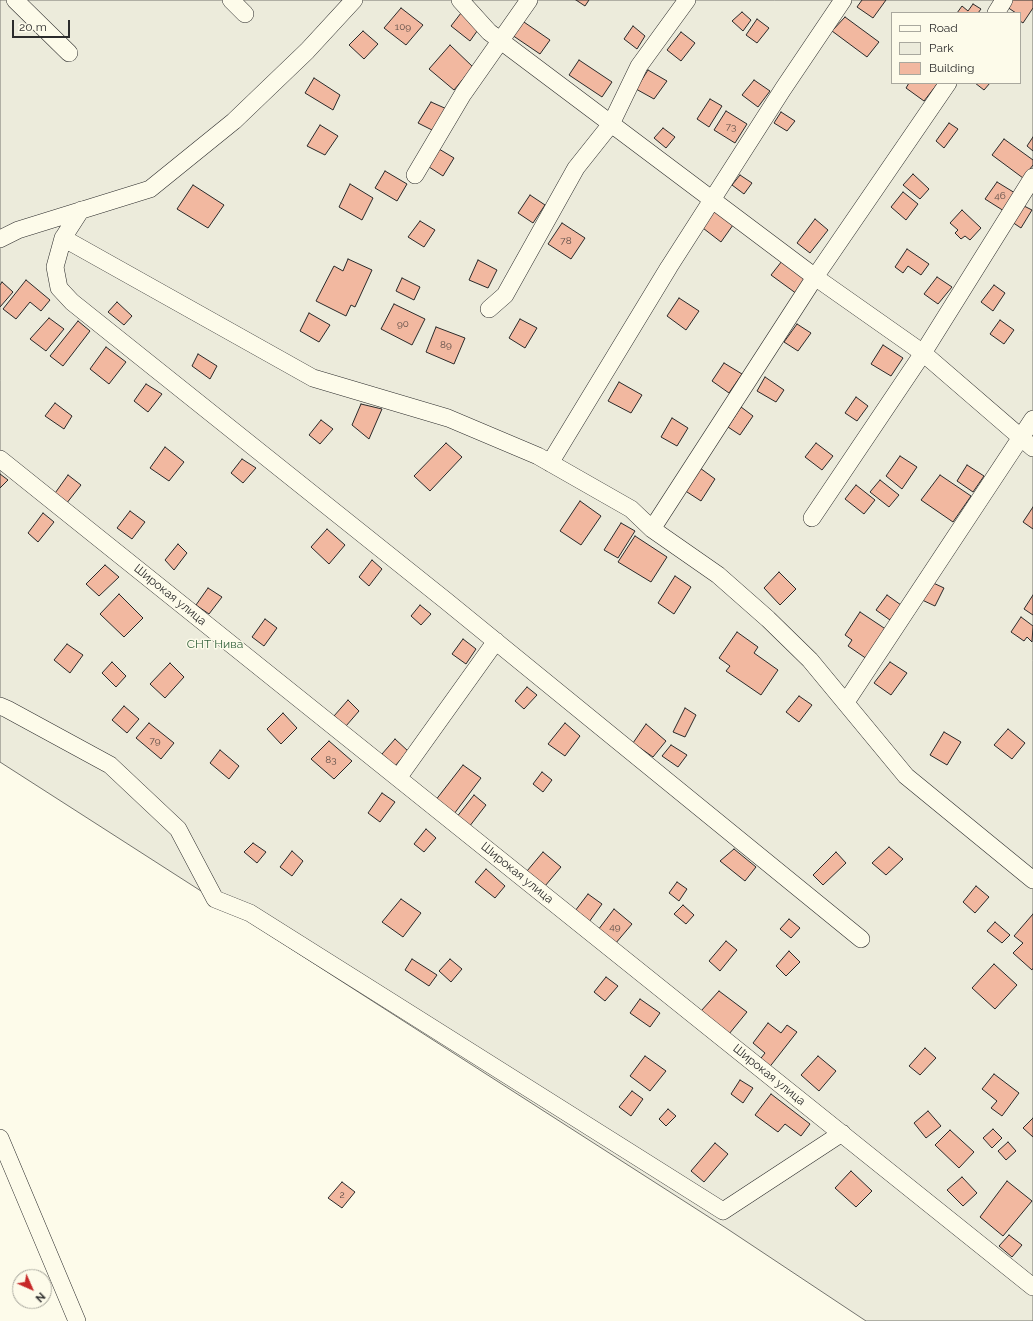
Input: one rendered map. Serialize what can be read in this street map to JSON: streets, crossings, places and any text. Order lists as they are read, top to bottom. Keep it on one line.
{"streets":{"street":["Широкая улица"]},"parks":["СНТ Нива"],"house_numbers":["109","73","46","78","90","89","79","83","49","2"],"legend":["Road","Park","Building"],"scale_bar":"20 m","north":"bottom right"}
